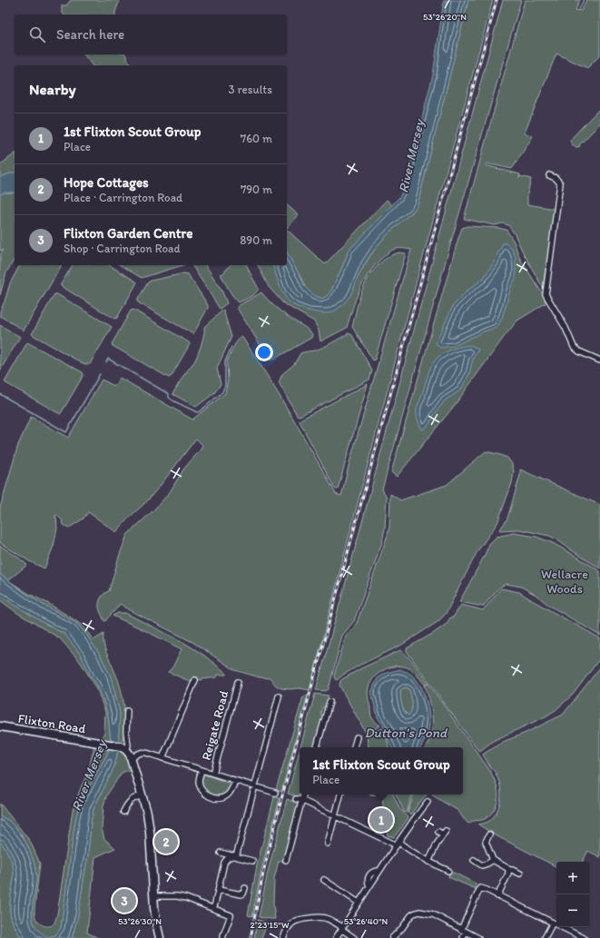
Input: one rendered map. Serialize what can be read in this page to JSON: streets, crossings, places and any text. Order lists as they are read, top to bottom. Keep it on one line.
{"streets":{"main road":["Flixton Road"],"street":["Reigate Road"]},"water":["River Mersey","Dutton's Pond"],"parks":["Wellacre Woods"],"page":{"search":"Search here","heading":["Nearby","3 results"],"list":[{"mark":"1","name":"1st Flixton Scout Group","note":"Place","value":"760 m"},{"mark":"2","name":"Hope Cottages","note":"Place · Carrington Road","value":"790 m"},{"mark":"3","name":"Flixton Garden Centre","note":"Shop · Carrington Road","value":"890 m"}],"popup":["1st Flixton Scout Group","Place"],"pins":["1","2","3"],"map_buttons":["+","−"]},"coordinates":["53°26'20\"N","53°26'30\"N","53°26'40\"N","2°23'15\"W"]}
